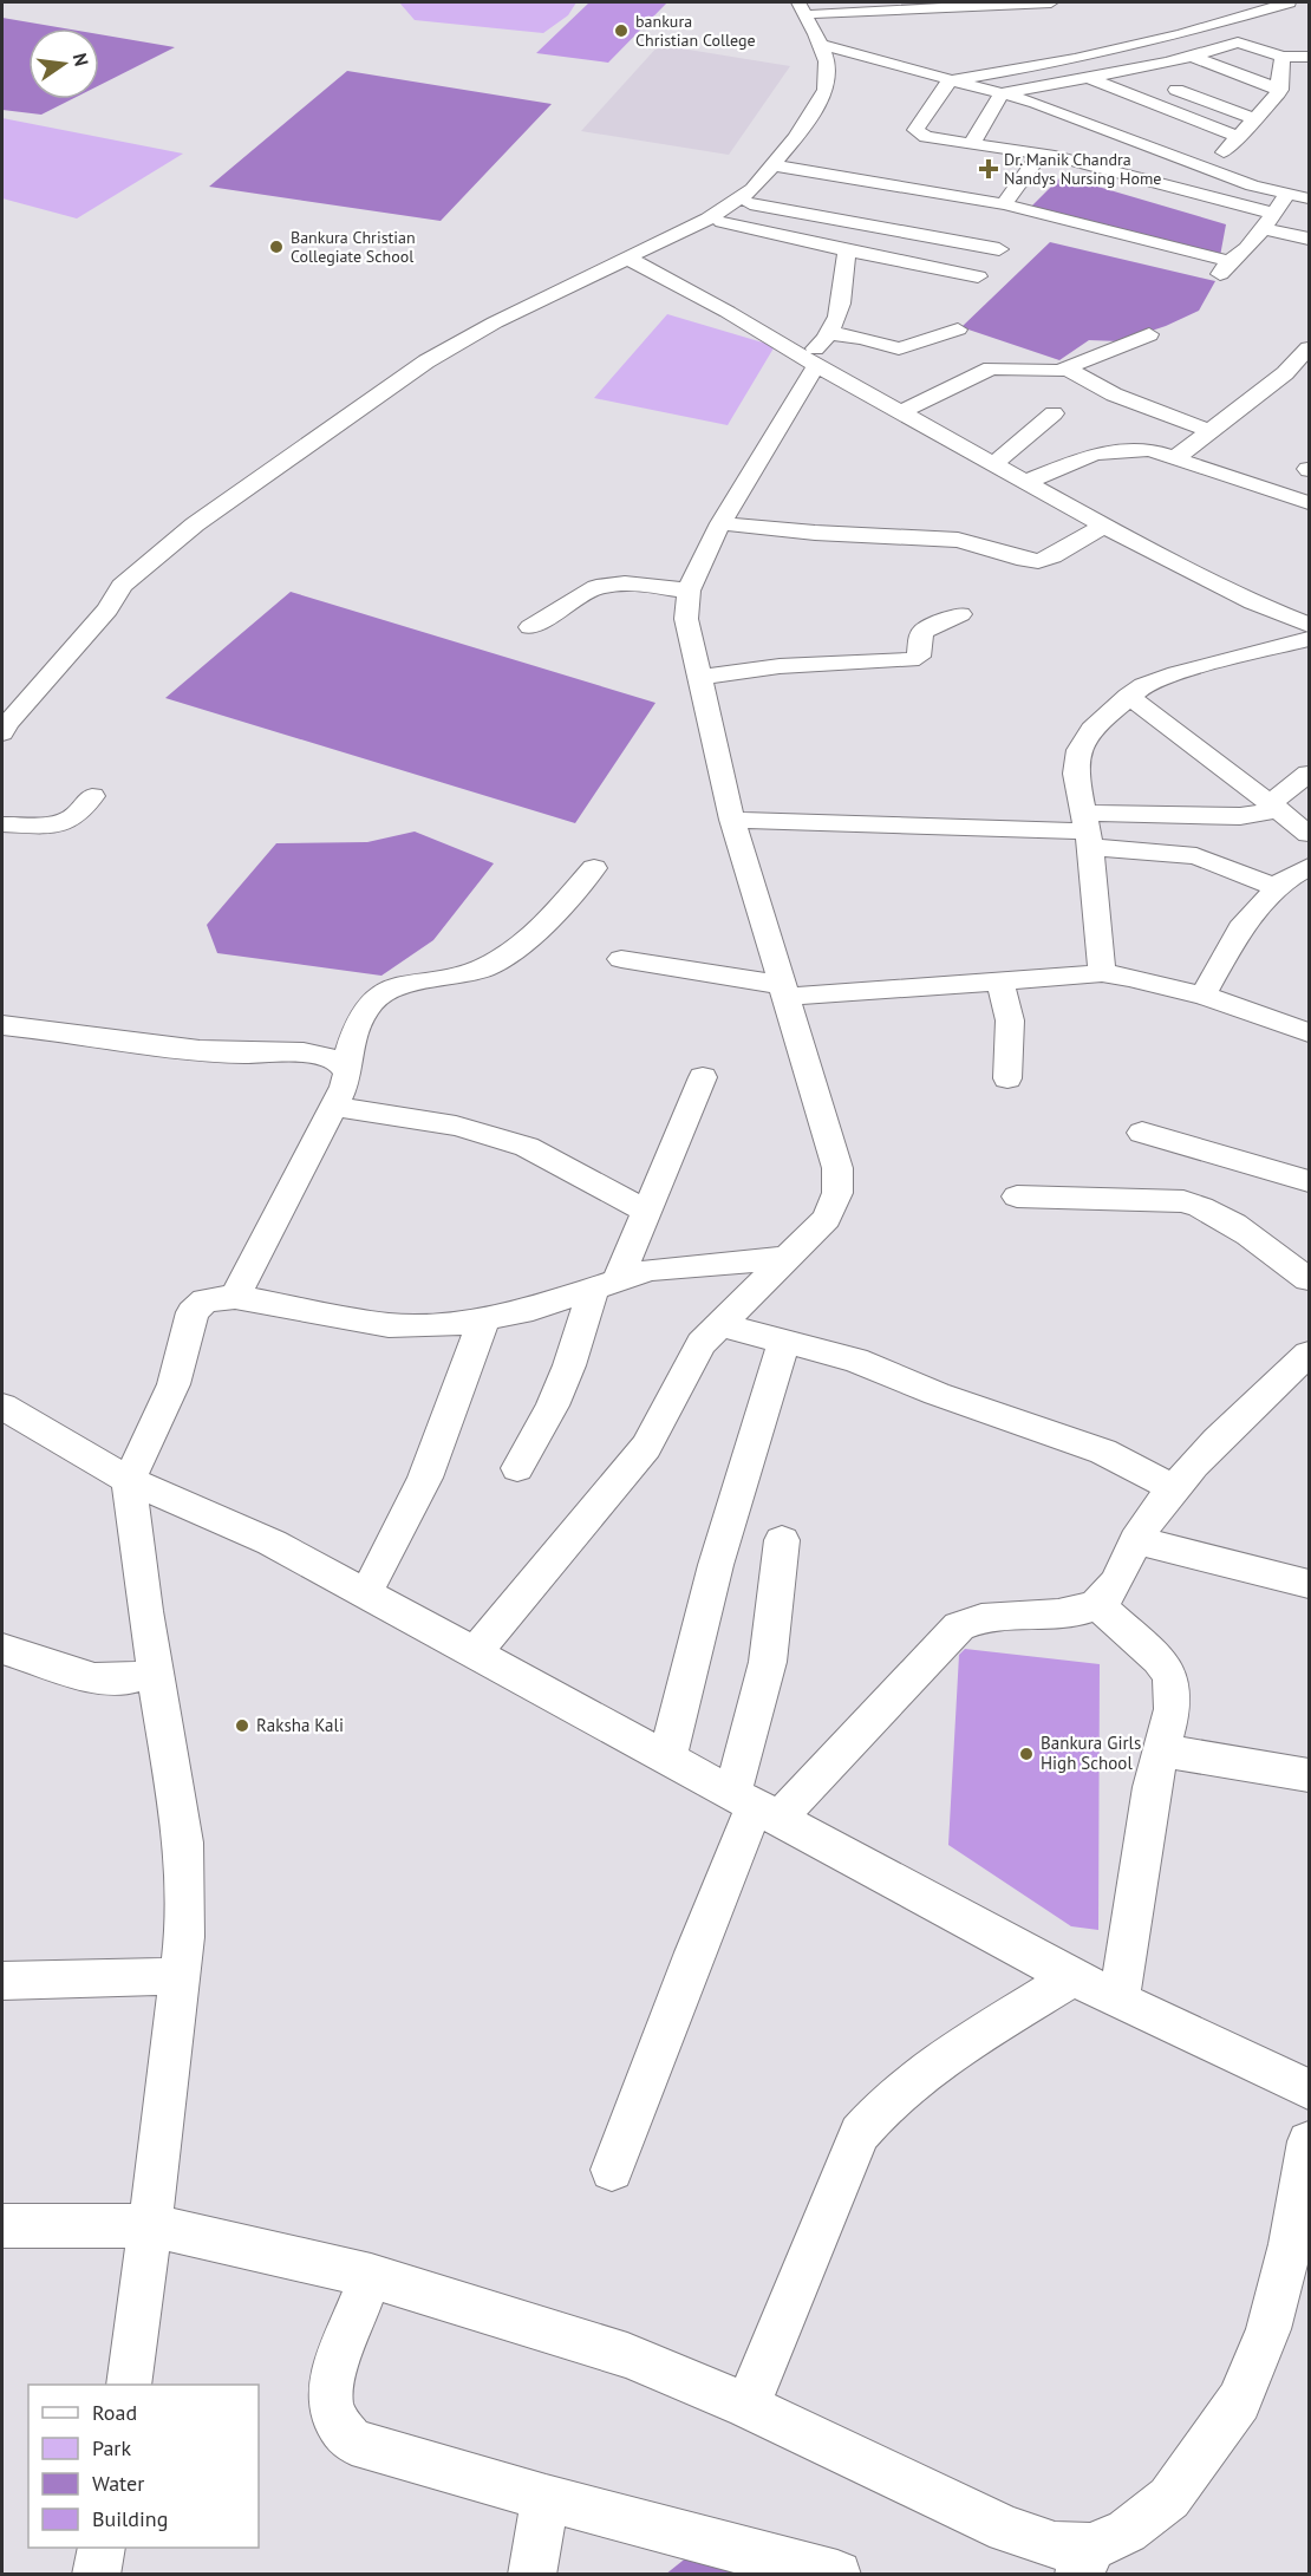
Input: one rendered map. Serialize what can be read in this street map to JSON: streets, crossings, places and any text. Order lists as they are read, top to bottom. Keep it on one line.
{"places":{"other":["bankura Christian College","Bankura Christian Collegiate School","Raksha Kali","Bankura Girls High School"],"health":["Dr. Manik Chandra Nandys Nursing Home"]},"legend":["Road","Park","Water","Building"],"north":"right"}
